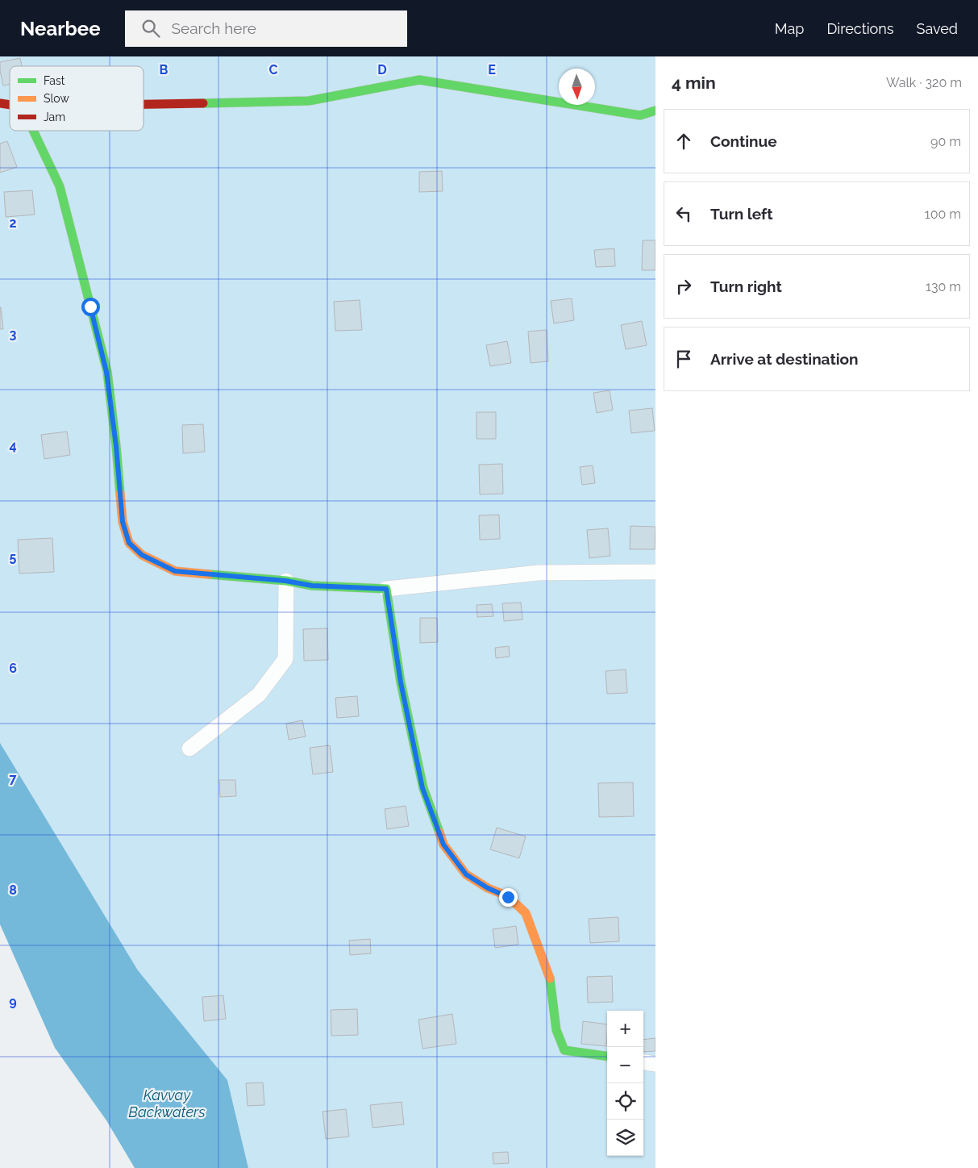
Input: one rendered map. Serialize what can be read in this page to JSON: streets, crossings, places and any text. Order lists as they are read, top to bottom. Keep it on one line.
{"water":["Kavvay Backwaters"],"legend":["Fast","Slow","Jam"],"north":"bottom","page":{"header":"Nearbee","search":"Search here","nav":["Map","Directions","Saved"],"heading":["4 min","Walk · 320 m"],"list":[["Continue","90 m"],["Turn left","100 m"],["Turn right","130 m"],"Arrive at destination"],"map_buttons":["+","−"]},"grid":{"columns":["B","C","D","E"],"rows":["2","3","4","5","6","7","8","9"]}}
